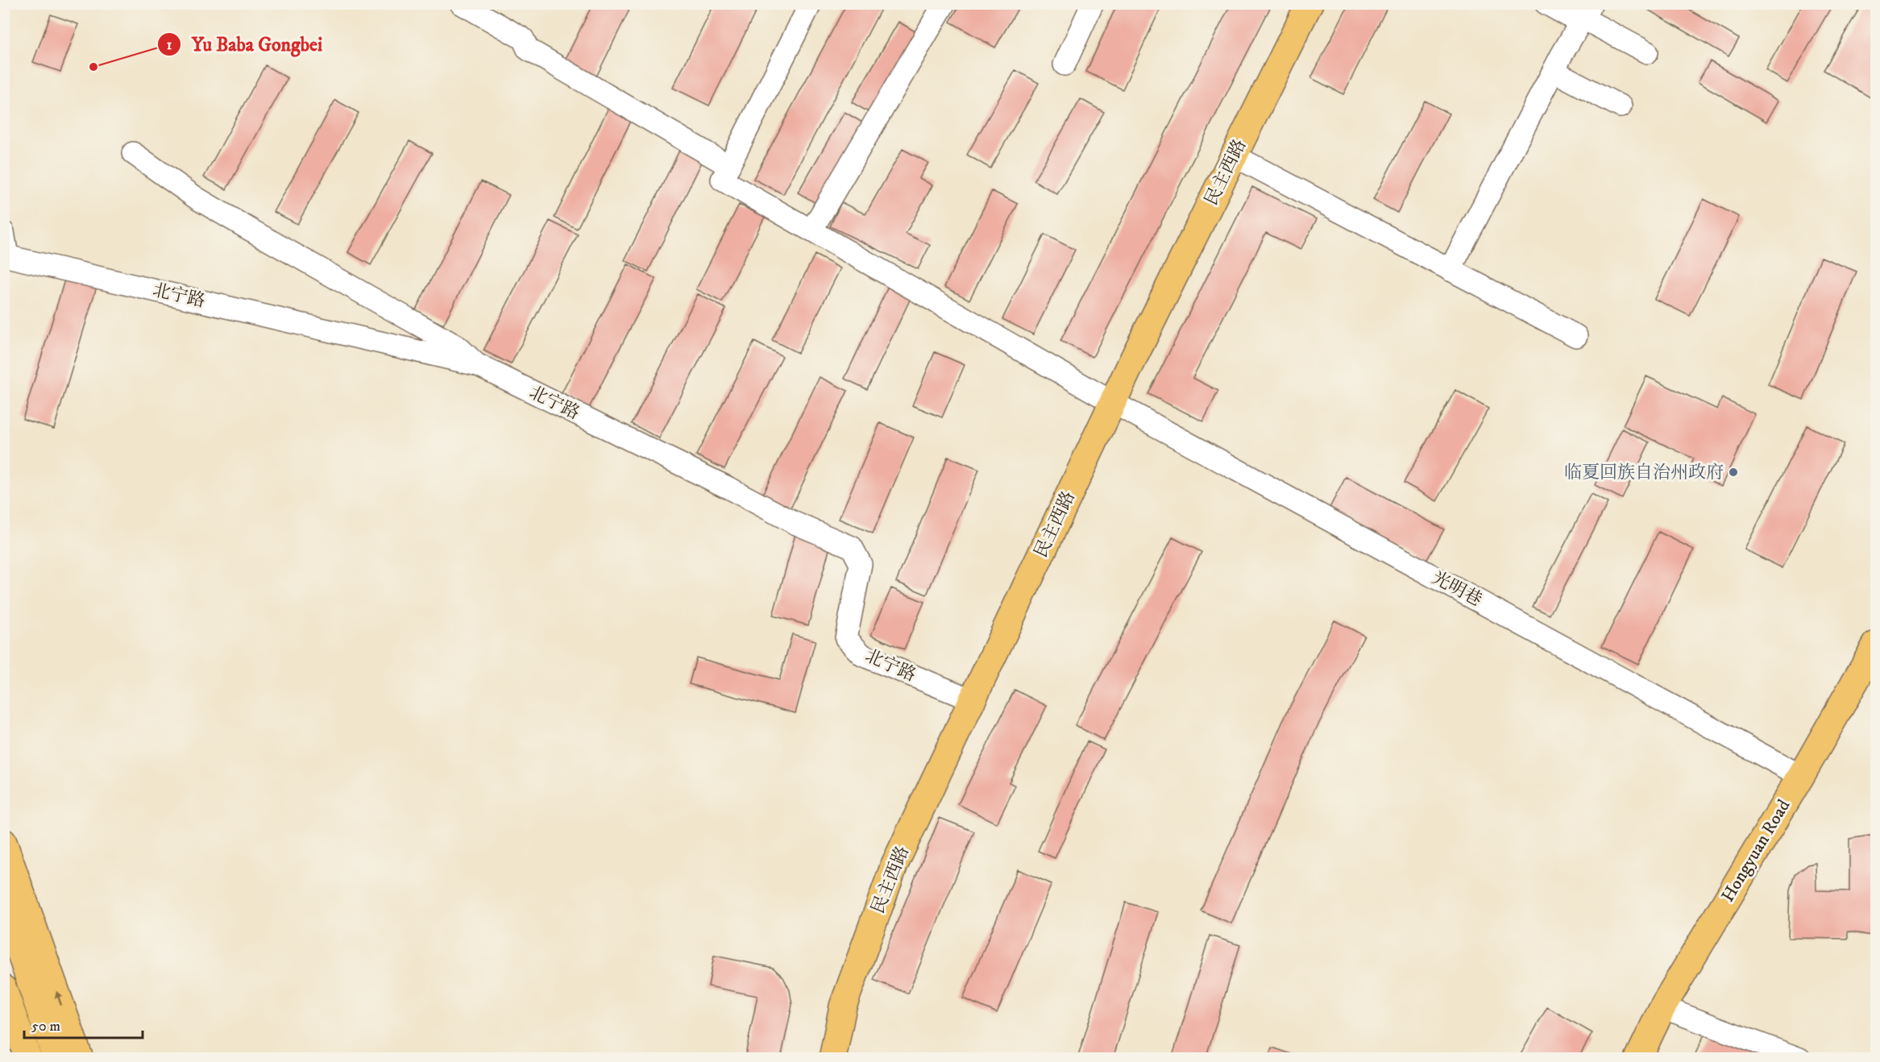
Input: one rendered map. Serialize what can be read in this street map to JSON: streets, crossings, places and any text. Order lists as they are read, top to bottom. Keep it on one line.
{"streets":{"main road":["民主西路","Hongyuan Road"],"street":["北宁路","光明巷"]},"crossings":[["民主西路","北宁路"],["民主西路","光明巷"],["光明巷","Hongyuan Road"]],"places":["Yu Baba Gongbei","临夏回族自治州政府"],"scale_bar":"50 m"}
